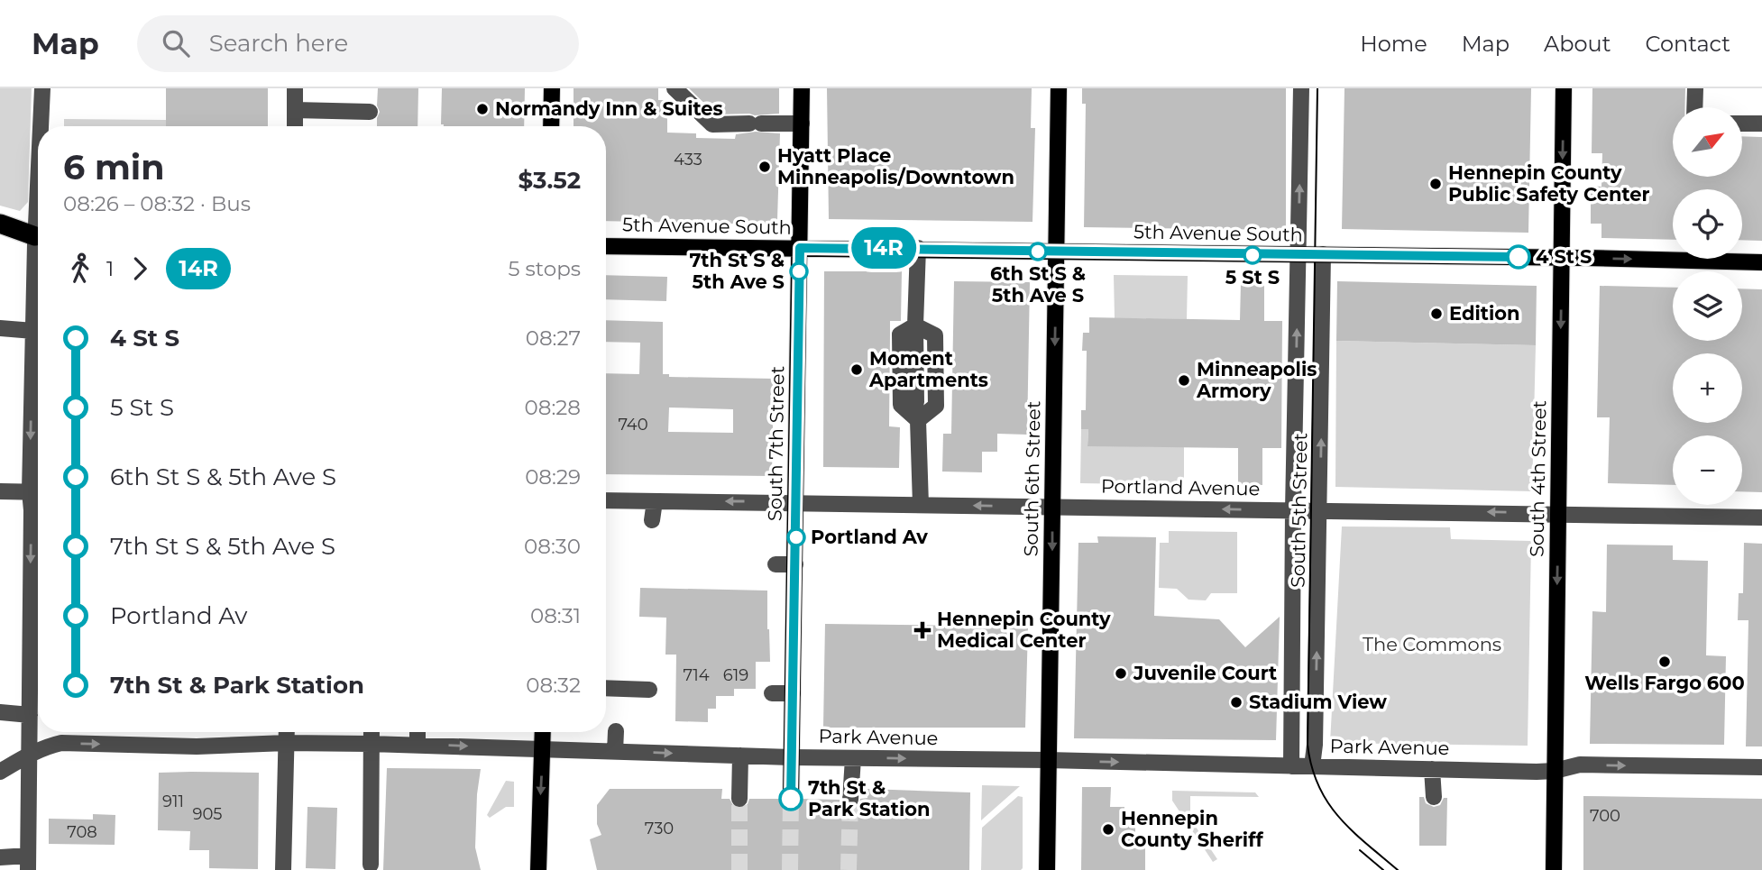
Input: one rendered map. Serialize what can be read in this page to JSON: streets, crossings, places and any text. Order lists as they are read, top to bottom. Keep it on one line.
{"streets":{"main road":["5th Avenue South","South 7th Street","South 6th Street","South 4th Street"],"street":["Portland Avenue","South 5th Street","Park Avenue"]},"crossings":[["5th Avenue South","South 7th Street"],["5th Avenue South","South 6th Street"],["5th Avenue South","South 4th Street"],["5th Avenue South","South 5th Street"],["South 7th Street","Portland Avenue"],["South 7th Street","Park Avenue"],["South 6th Street","Portland Avenue"],["South 6th Street","Park Avenue"],["South 4th Street","Portland Avenue"],["South 4th Street","Park Avenue"],["Portland Avenue","South 5th Street"],["South 5th Street","Park Avenue"]],"one_way":["South 6th Street","South 4th Street","Portland Avenue","South 5th Street","Park Avenue"],"parks":["The Commons"],"places":{"other":["Normandy Inn & Suites","Hyatt Place Minneapolis/Downtown","Hennepin County Public Safety Center","6th St S & 5th Ave S","5 St S","4 St S","7th St S & 5th Ave S","Edition","Moment Apartments","Minneapolis Armory","Portland Av","Wells Fargo 600","Juvenile Court","Stadium View","7th St & Park Station","Hennepin County Sheriff"],"health":["Hennepin County Medical Center"]},"lines":["bus line 14R"],"house_numbers":["433","740","714","619","911","905","700","730","708"],"north":"top right","page":{"header":"Map","search":"Search here","nav":["Home","Map","About","Contact"],"on_map":"14R","map_buttons":["+","−"],"heading":["6 min","08:26 – 08:32 · Bus","$3.52"],"legs":["1","14R","5 stops"],"list":[{"name":"4 St S","value":"08:27"},{"name":"5 St S","value":"08:28"},{"name":"6th St S & 5th Ave S","value":"08:29"},{"name":"7th St S & 5th Ave S","value":"08:30"},{"name":"Portland Av","value":"08:31"},{"name":"7th St & Park Station","value":"08:32"}]}}
